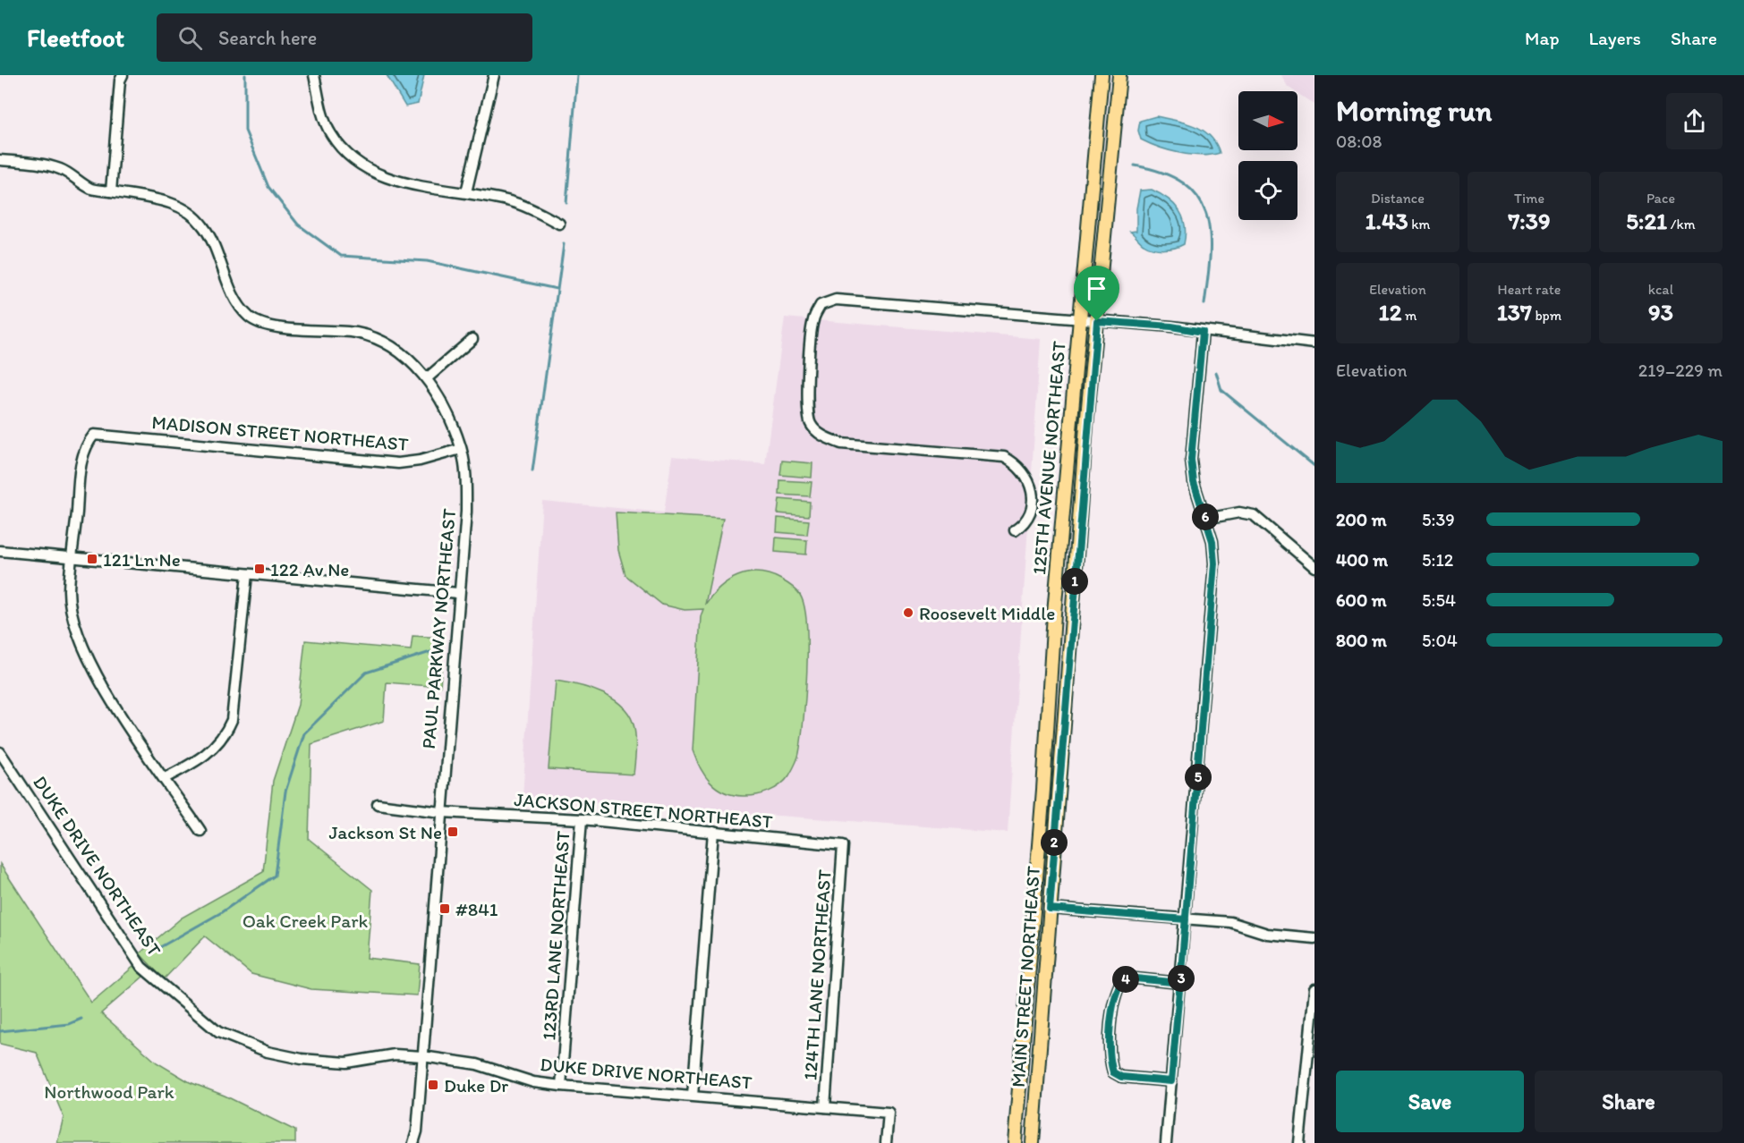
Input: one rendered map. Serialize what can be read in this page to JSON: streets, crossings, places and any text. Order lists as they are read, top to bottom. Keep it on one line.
{"streets":{"main road":["125TH AVENUE NORTHEAST","MAIN STREET NORTHEAST"],"street":["MADISON STREET NORTHEAST","PAUL PARKWAY NORTHEAST","JACKSON STREET NORTHEAST","DUKE DRIVE NORTHEAST","123RD LANE NORTHEAST","124TH LANE NORTHEAST"]},"crossings":[["MADISON STREET NORTHEAST","PAUL PARKWAY NORTHEAST"],["125TH AVENUE NORTHEAST","MAIN STREET NORTHEAST"],["PAUL PARKWAY NORTHEAST","JACKSON STREET NORTHEAST"],["PAUL PARKWAY NORTHEAST","DUKE DRIVE NORTHEAST"],["JACKSON STREET NORTHEAST","123RD LANE NORTHEAST"],["JACKSON STREET NORTHEAST","124TH LANE NORTHEAST"],["DUKE DRIVE NORTHEAST","123RD LANE NORTHEAST"],["DUKE DRIVE NORTHEAST","124TH LANE NORTHEAST"]],"parks":["Oak Creek Park","Northwood Park"],"places":{"transit":["121 Ln Ne","122 Av Ne","Jackson St Ne","#841","Duke Dr"],"other":["Roosevelt Middle"]},"north":"right","page":{"header":"Fleetfoot","search":"Search here","nav":["Map","Layers","Share"],"heading":["Morning run","08:08"],"stats":[["Distance","1.43 km"],["Time","7:39"],["Pace","5:21 /km"],["Elevation","12 m"],["Heart rate","137 bpm"],["kcal","93"]],"chart":["Elevation","219–229 m"],"list":[{"name":"200 m","note":"5:39"},{"name":"400 m","note":"5:12"},{"name":"600 m","note":"5:54"},{"name":"800 m","note":"5:04"}],"pins":["6","1","5","2","3","4"],"buttons":["Save","Share"]}}
